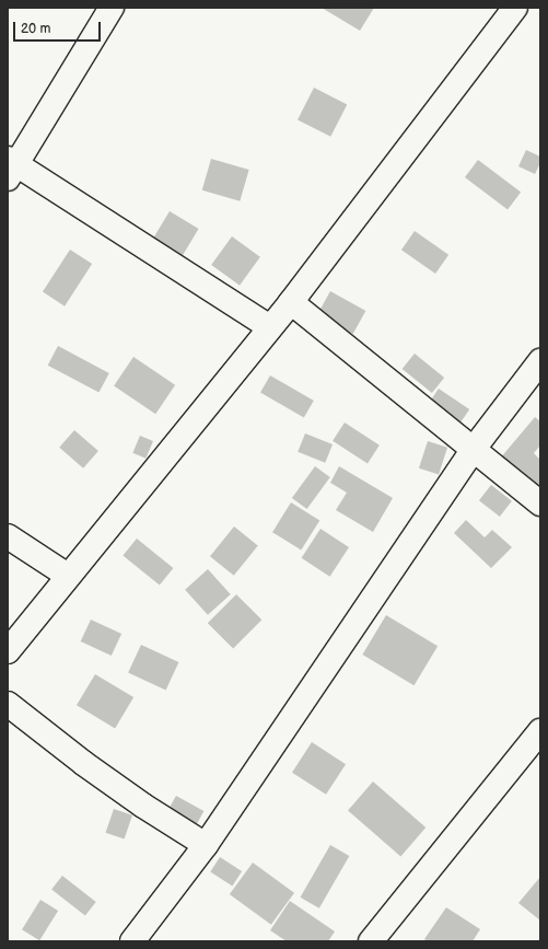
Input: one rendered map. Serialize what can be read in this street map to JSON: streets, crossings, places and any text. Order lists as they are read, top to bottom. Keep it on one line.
{"scale_bar":"20 m"}
